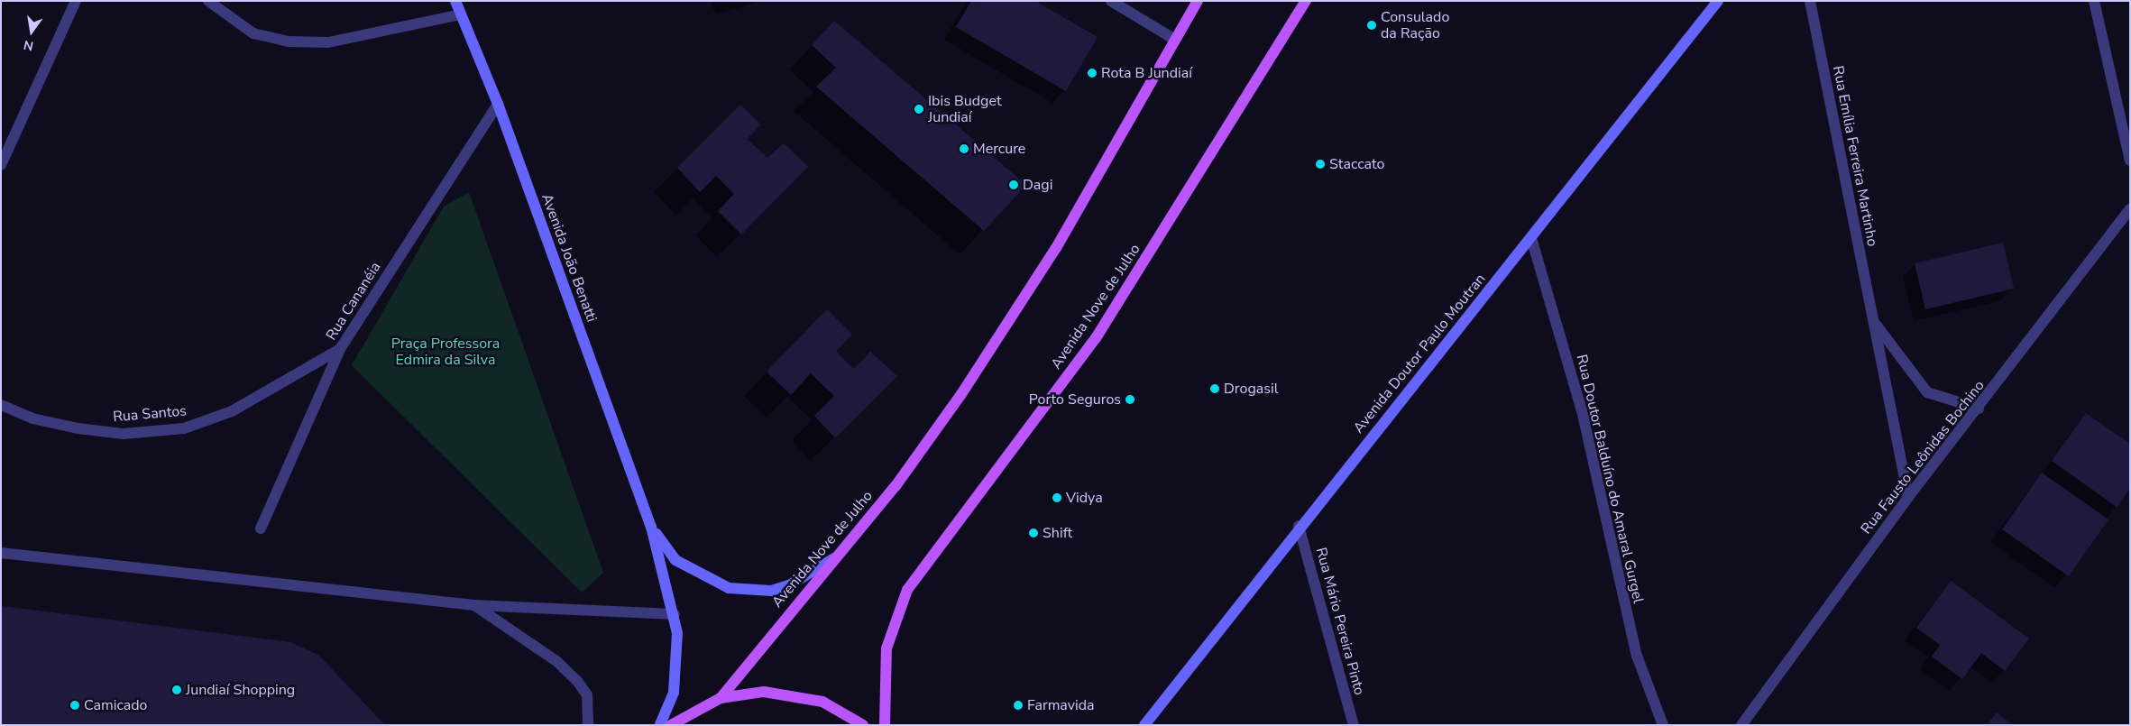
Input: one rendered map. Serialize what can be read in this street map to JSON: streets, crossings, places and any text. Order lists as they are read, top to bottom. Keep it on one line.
{"streets":{"main road":["Avenida Nove de Julho"],"street":["Rua Emília Ferreira Martinho","Avenida João Benatti","Rua Cananéia","Avenida Doutor Paulo Moutran","Rua Santos","Rua Fausto Leônidas Bochino","Rua Doutor Balduíno do Amaral Gurgel","Rua Mário Pereira Pinto"]},"crossings":[["Rua Emília Ferreira Martinho","Rua Fausto Leônidas Bochino"],["Avenida João Benatti","Rua Cananéia"],["Avenida João Benatti","Avenida Nove de Julho"],["Rua Cananéia","Rua Santos"],["Avenida Doutor Paulo Moutran","Rua Doutor Balduíno do Amaral Gurgel"],["Avenida Doutor Paulo Moutran","Rua Mário Pereira Pinto"]],"parks":["Praça Professora Edmira da Silva"],"places":["Consulado da Ração","Rota B Jundiaí","Ibis Budget Jundiaí","Mercure","Staccato","Dagi","Drogasil","Porto Seguros","Vidya","Shift","Jundiaí Shopping","Camicado","Farmavida"],"north":"bottom"}
